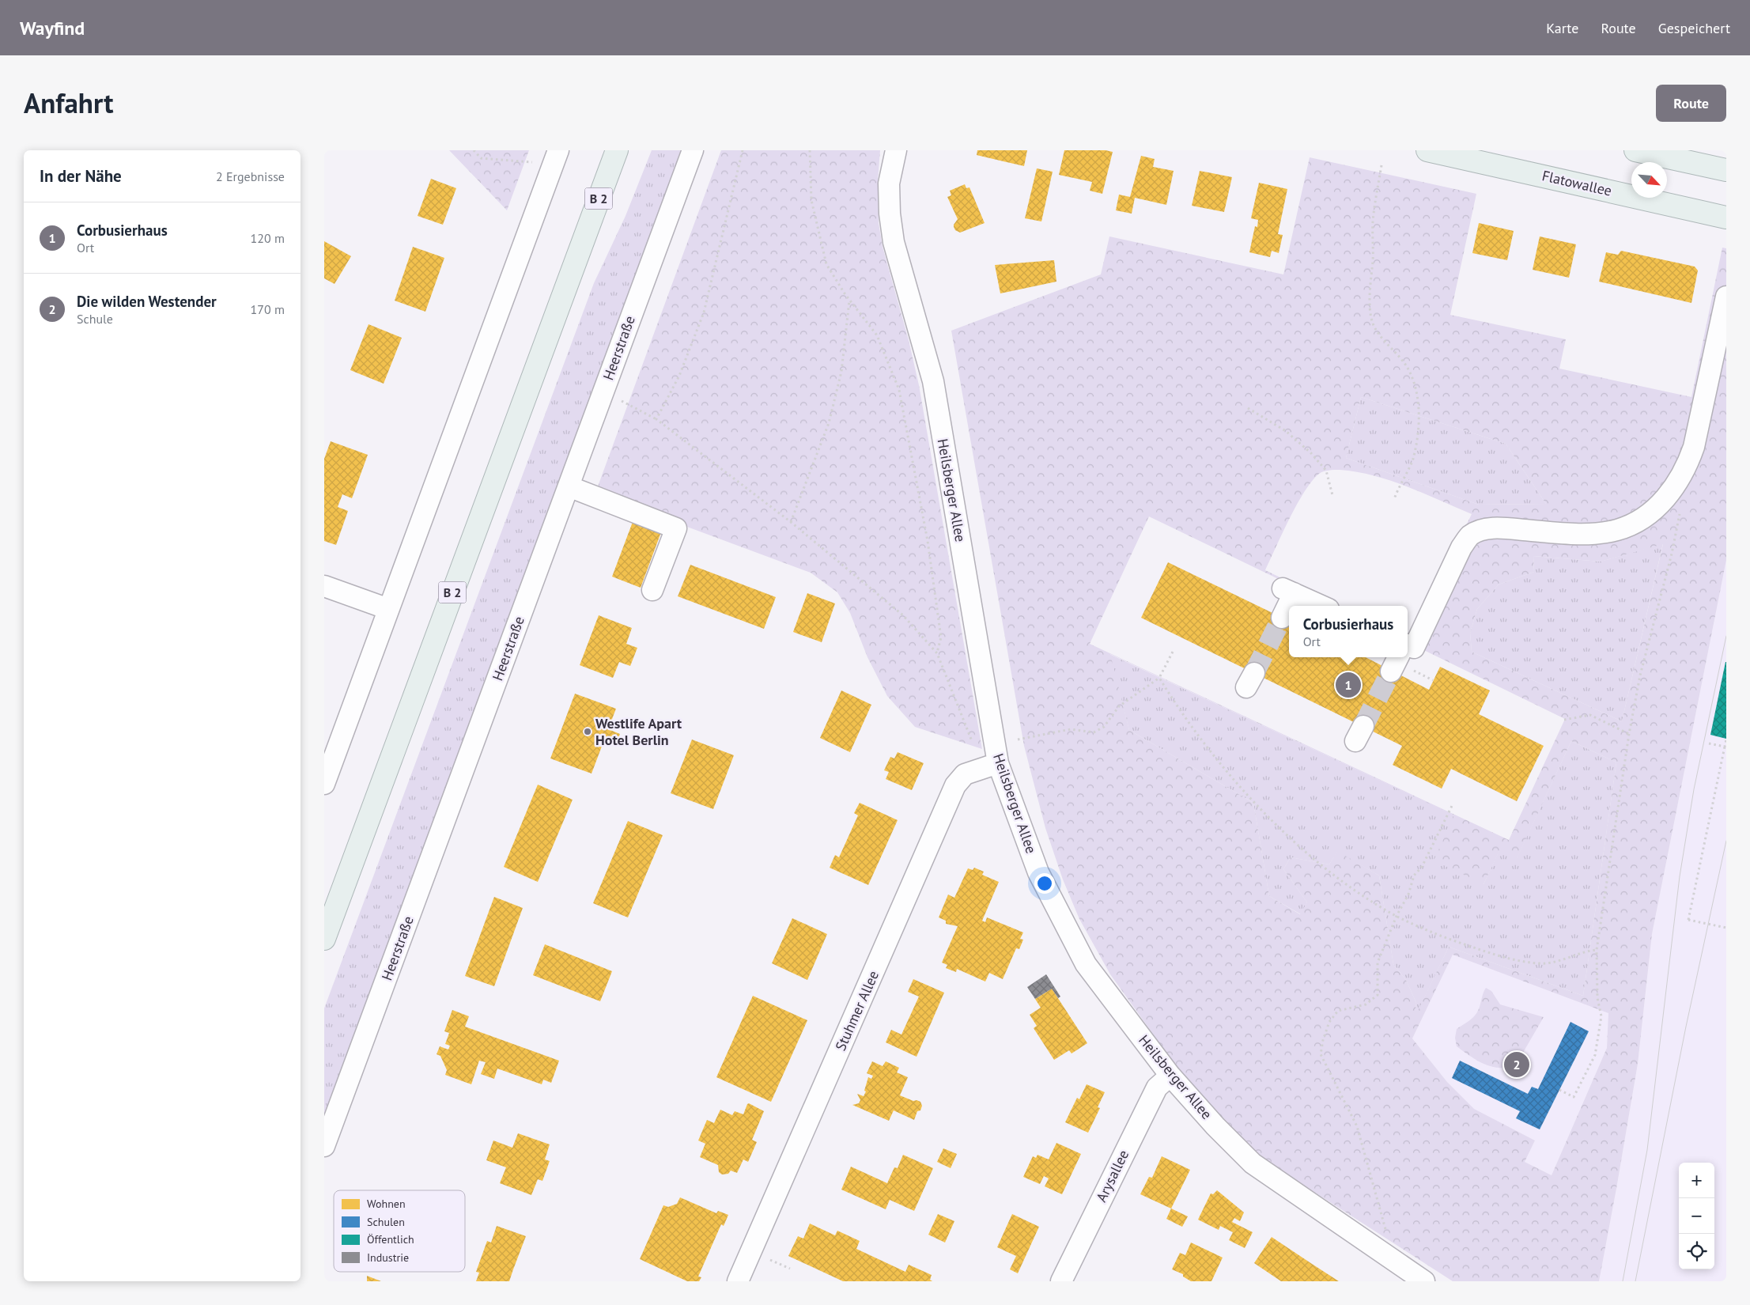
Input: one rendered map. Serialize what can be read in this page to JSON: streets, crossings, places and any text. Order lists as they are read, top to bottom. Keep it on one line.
{"streets":{"main road":["Flatowallee","B 2"],"street":["Heerstraße","Heilsberger Allee","Stuhmer Allee","Arysallee"]},"crossings":[["Heilsberger Allee","Stuhmer Allee"],["Heilsberger Allee","Arysallee"]],"places":["Westlife Apart Hotel Berlin"],"legend":["Wohnen","Schulen","Öffentlich","Industrie"],"north":"bottom right","page":{"header":"Wayfind","nav":["Karte","Route","Gespeichert"],"title":"Anfahrt","buttons":"Route","heading":["In der Nähe","2 Ergebnisse"],"list":[{"mark":"1","name":"Corbusierhaus","note":"Ort","value":"120 m"},{"mark":"2","name":"Die wilden Westender","note":"Schule","value":"170 m"}],"popup":["Corbusierhaus","Ort"],"pins":["1","2"],"map_buttons":["+","−"]}}
